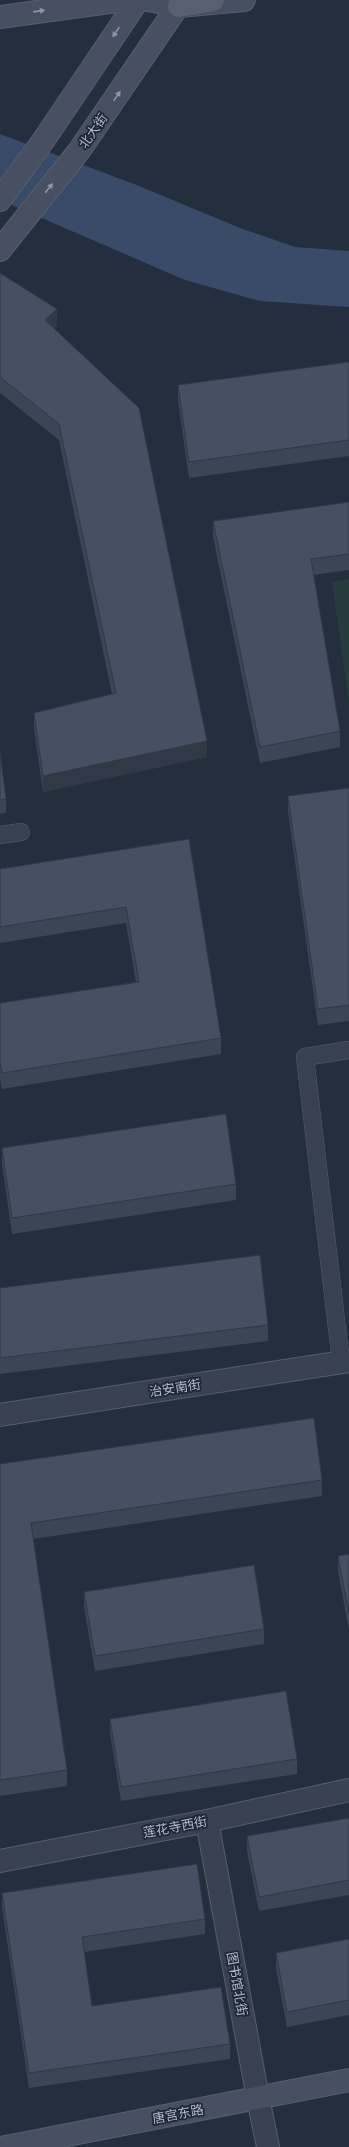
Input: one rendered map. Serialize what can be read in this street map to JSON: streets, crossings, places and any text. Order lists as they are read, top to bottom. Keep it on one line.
{"streets":{"street":["北大街","治安南街","莲花寺西街","图书馆北街","唐宫东路"]},"crossings":[["莲花寺西街","图书馆北街"],["图书馆北街","唐宫东路"]]}
